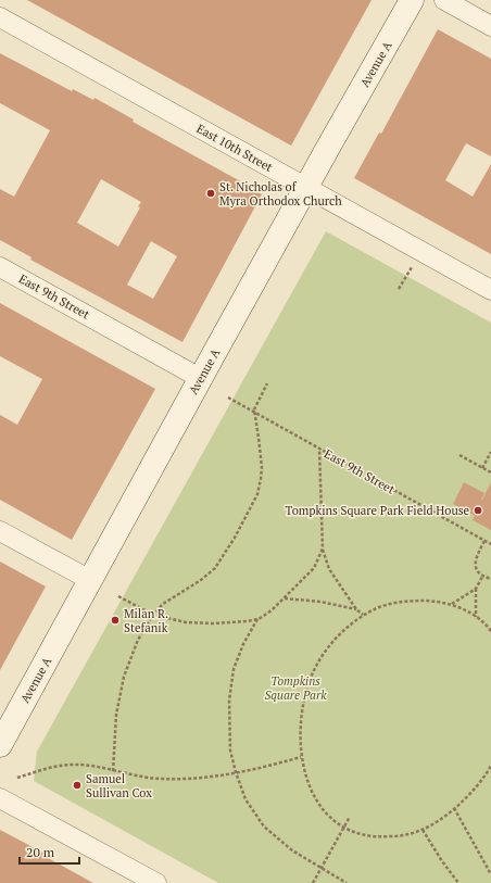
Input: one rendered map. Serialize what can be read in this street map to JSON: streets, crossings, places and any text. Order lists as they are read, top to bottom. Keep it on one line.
{"streets":{"main road":["Avenue A"],"street":["East 10th Street","East 9th Street"]},"crossings":[["Avenue A","East 10th Street"],["Avenue A","East 9th Street"]],"parks":["Tompkins Square Park"],"places":["St. Nicholas of Myra Orthodox Church","Tompkins Square Park Field House","Milan R. Stefanik","Samuel Sullivan Cox"],"scale_bar":"20 m"}
